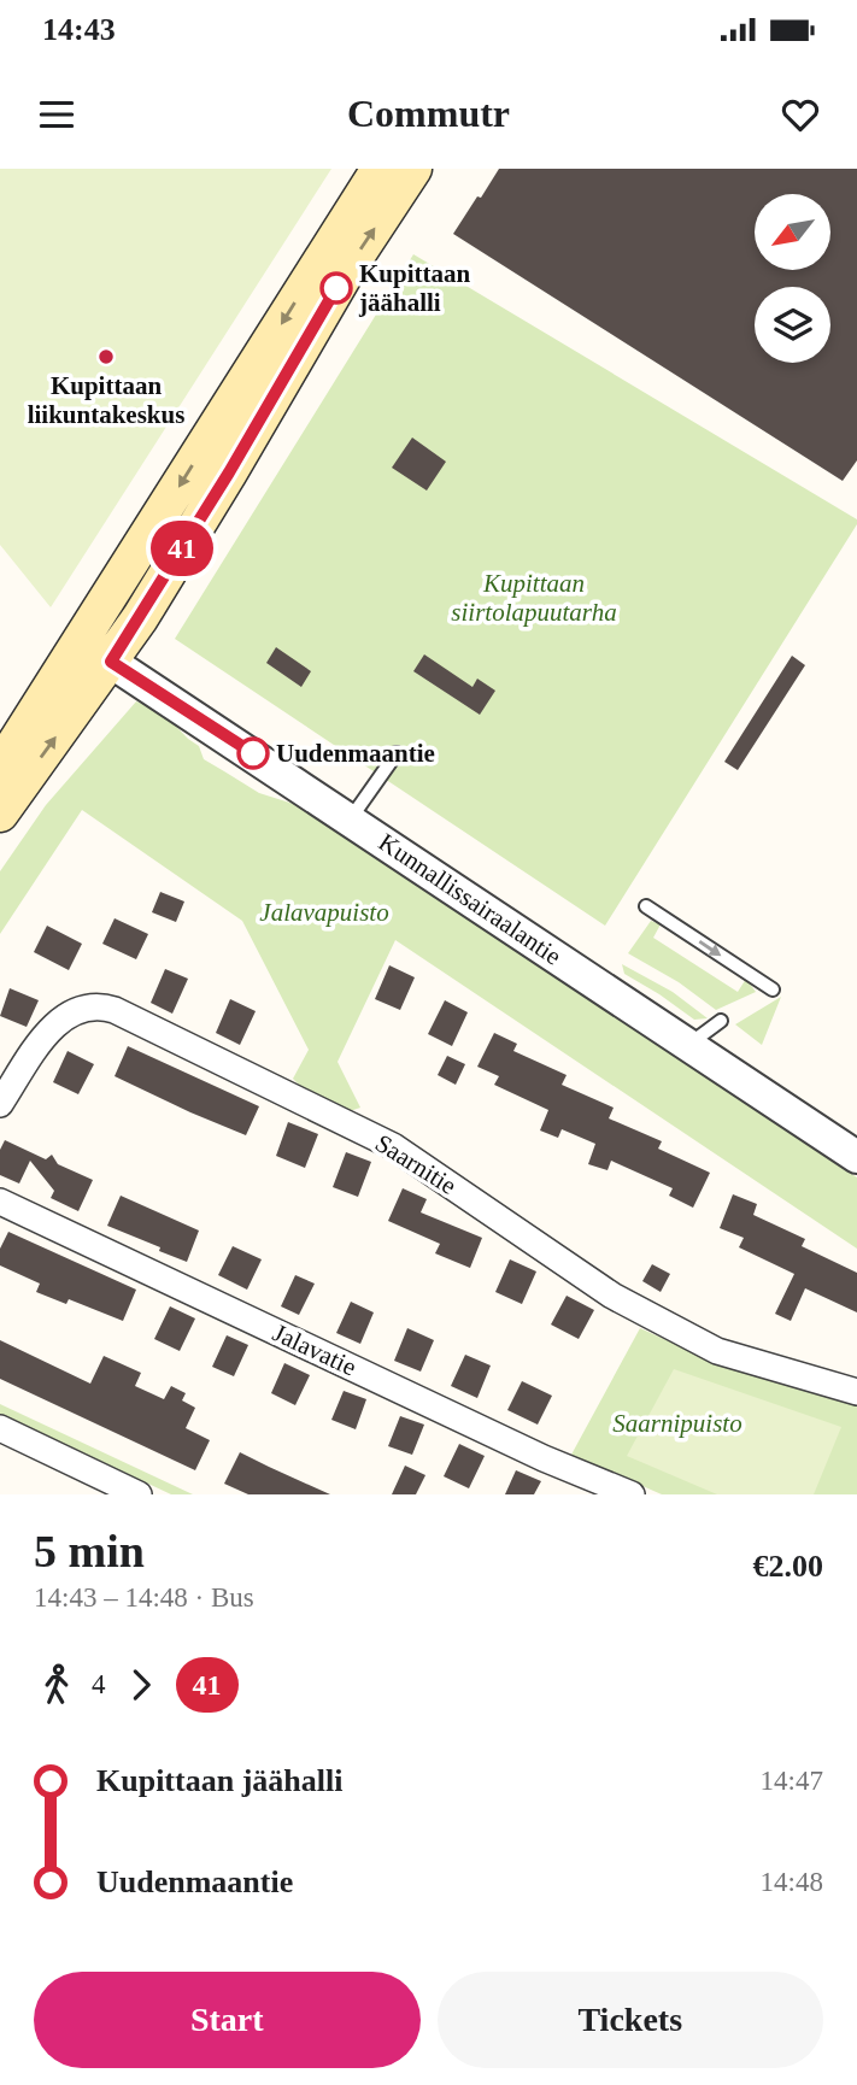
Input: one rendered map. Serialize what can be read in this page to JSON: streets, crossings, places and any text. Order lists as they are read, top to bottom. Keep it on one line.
{"streets":{"street":["Kunnallissairaalantie","Saarnitie","Jalavatie"]},"parks":["Kupittaan siirtolapuutarha","Jalavapuisto","Saarnipuisto"],"places":["Kupittaan jäähalli","Kupittaan liikuntakeskus","Uudenmaantie"],"lines":["bus line 41"],"north":"bottom left","page":{"status":"14:43","header":"Commutr","on_map":"41","heading":["5 min","14:43 – 14:48 · Bus","€2.00"],"legs":["4","41"],"list":[{"name":"Kupittaan jäähalli","value":"14:47"},{"name":"Uudenmaantie","value":"14:48"}],"buttons":["Start","Tickets"]}}
